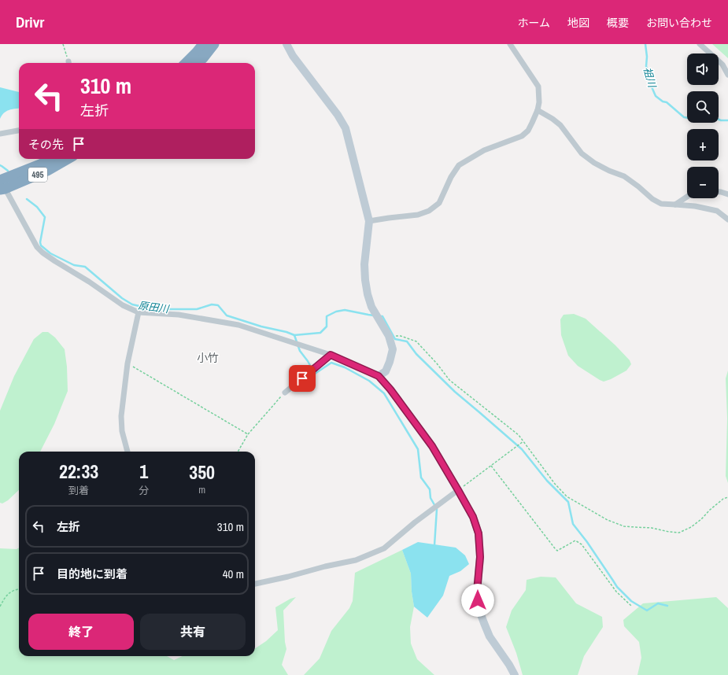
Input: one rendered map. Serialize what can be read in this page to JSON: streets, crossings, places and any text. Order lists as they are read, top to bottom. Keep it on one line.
{"streets":{"highway":["495"]},"districts":["小竹"],"water":["祖川","原田川"],"page":{"header":"Drivr","nav":["ホーム","地図","概要","お問い合わせ"],"map_buttons":["+","−"],"turn":["310 m","左折"],"then":"その先","eta":["22:33","到着","1","分","350","m"],"list":[{"name":"左折","value":"310 m"},{"name":"目的地に到着","value":"40 m"}],"buttons":["終了","共有"]}}
